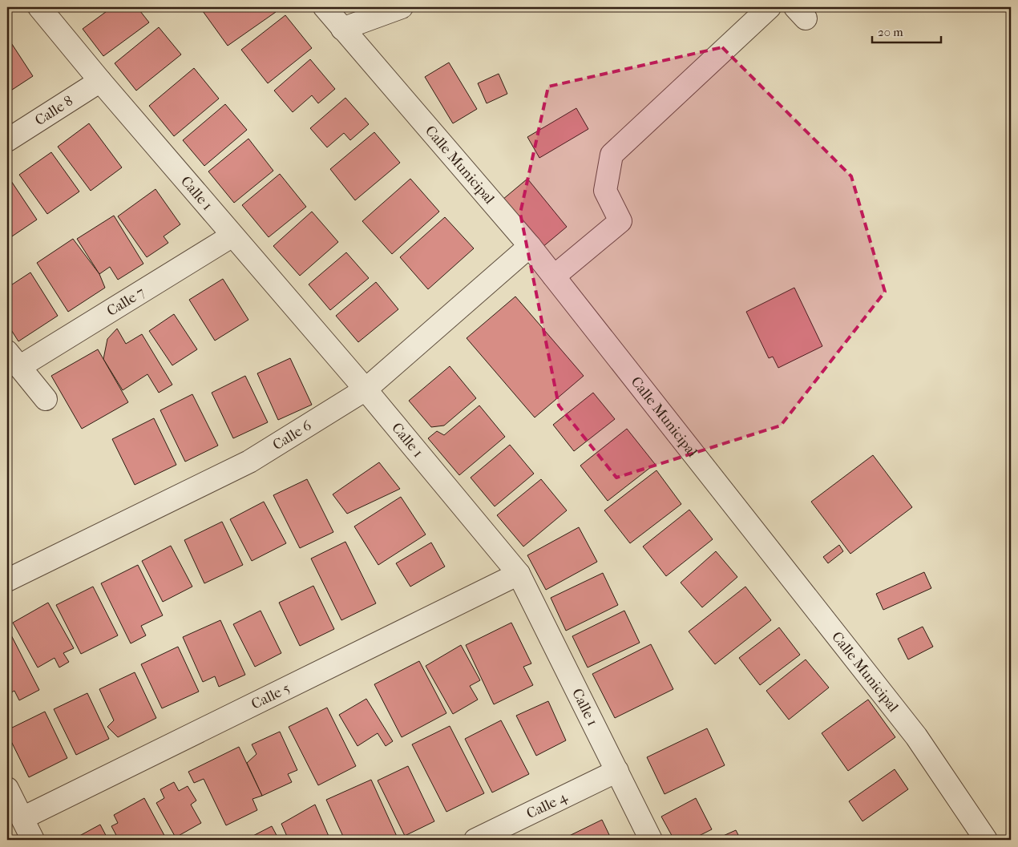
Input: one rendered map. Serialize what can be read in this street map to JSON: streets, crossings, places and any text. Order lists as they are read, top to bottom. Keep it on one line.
{"streets":{"street":["Calle 8","Calle Municipal","Calle 1","Calle 7","Calle 6","Calle 5","Calle 4"]},"crossings":[["Calle 8","Calle 1"],["Calle Municipal","Calle 6"],["Calle 1","Calle 7"],["Calle 1","Calle 6"],["Calle 1","Calle 5"],["Calle 1","Calle 4"]],"scale_bar":"20 m"}
